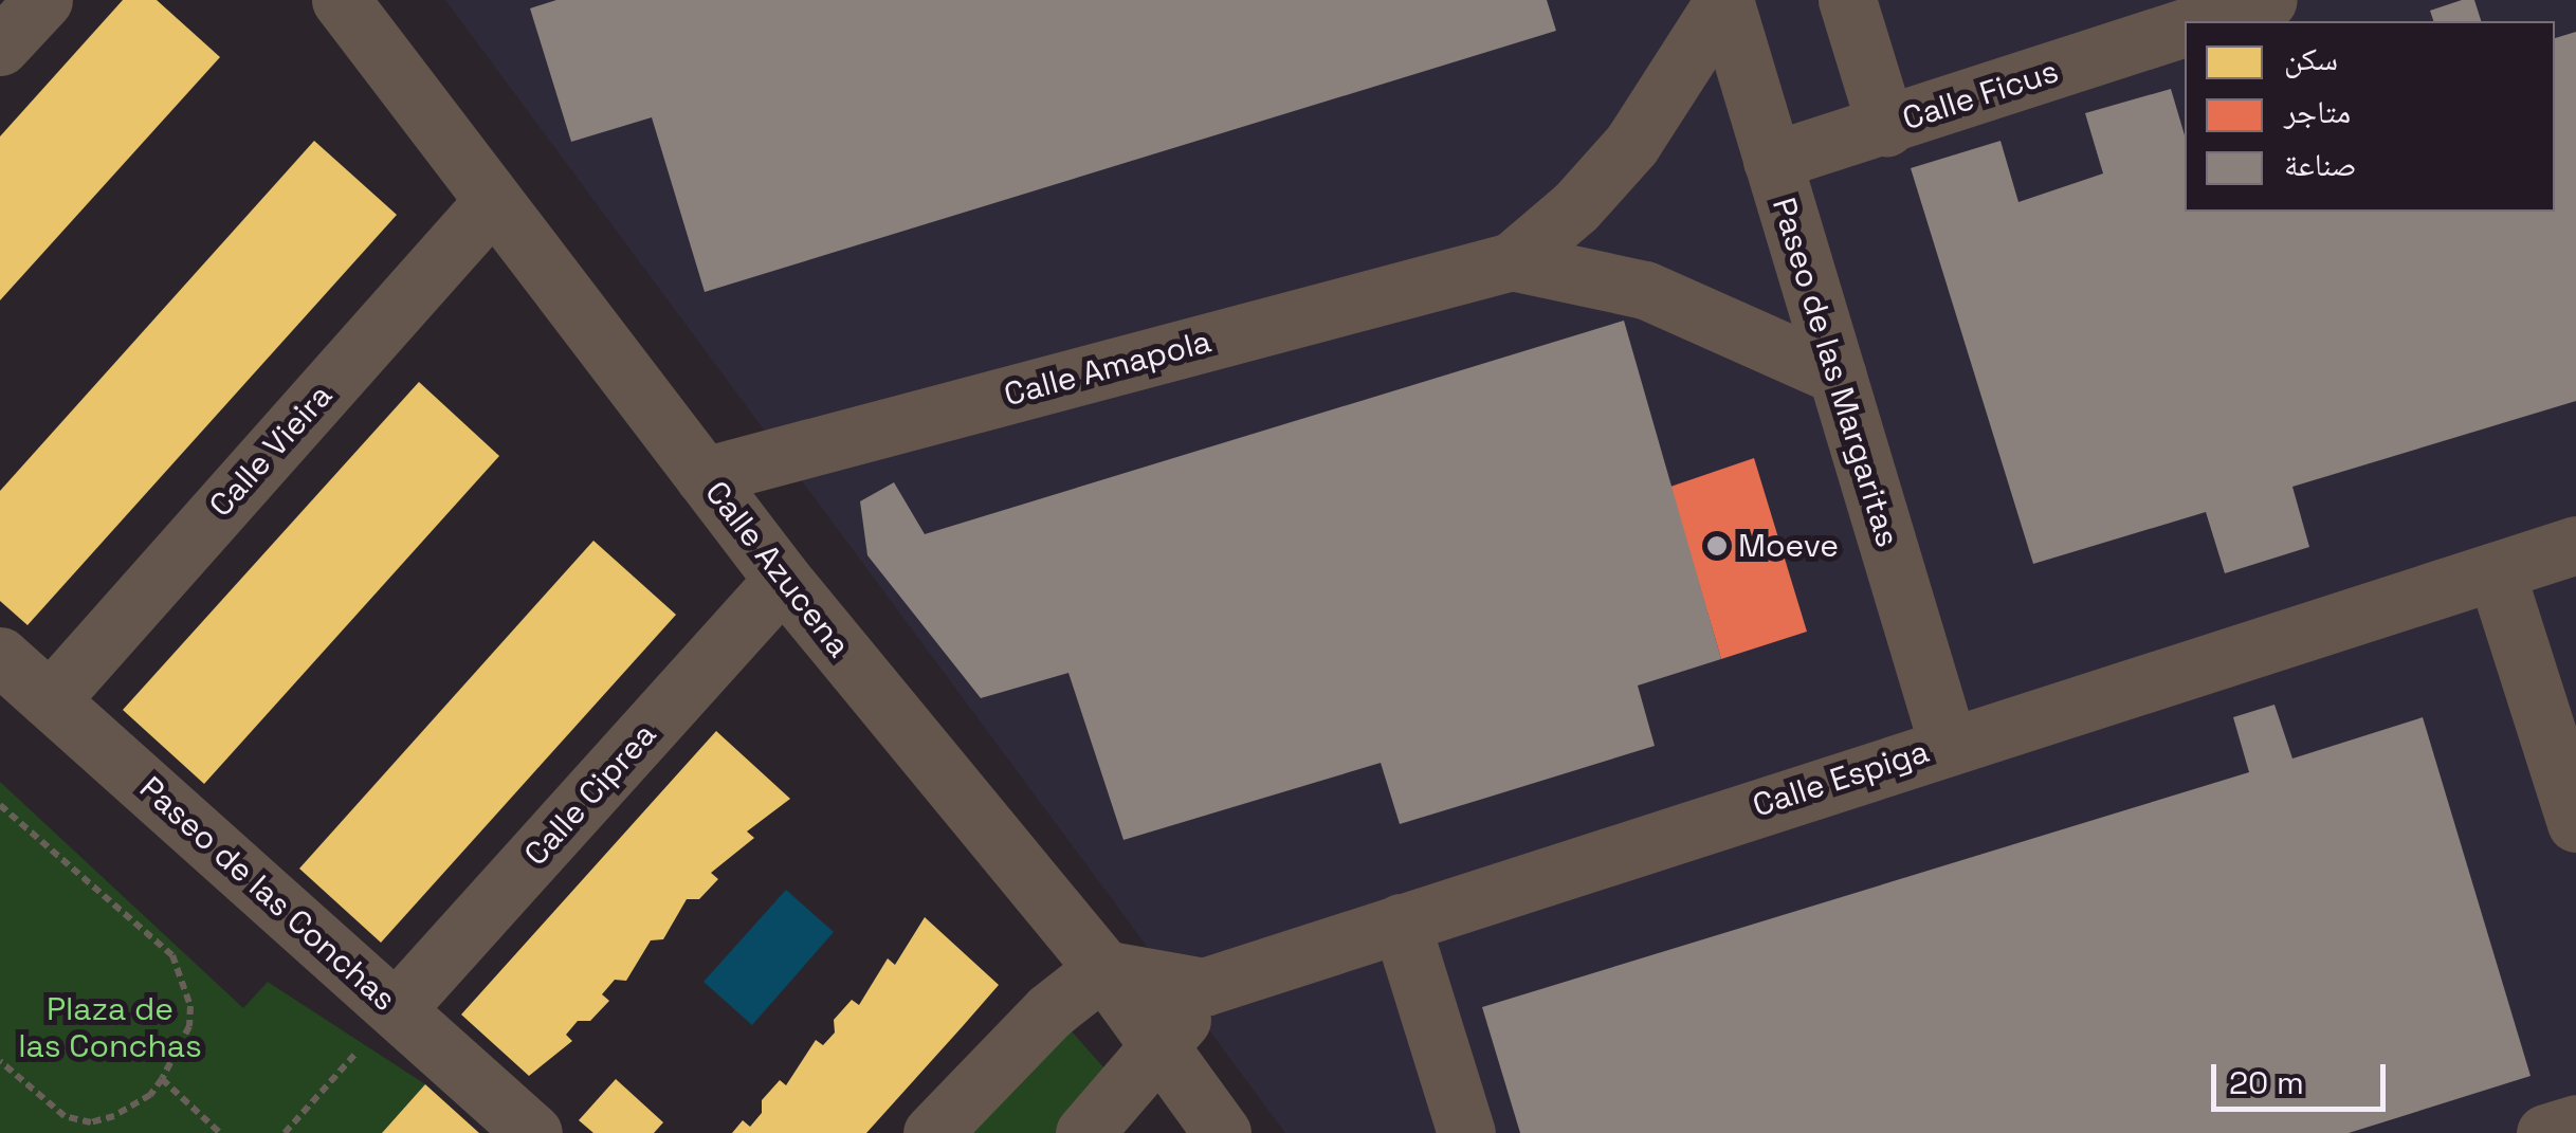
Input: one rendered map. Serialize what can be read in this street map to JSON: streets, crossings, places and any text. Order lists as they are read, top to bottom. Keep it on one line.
{"streets":{"street":["Calle Ficus","Calle Amapola","Paseo de las Margaritas","Calle Vieira","Calle Azucena","Calle Espiga","Calle Ciprea","Paseo de las Conchas"]},"crossings":[["Calle Ficus","Paseo de las Margaritas"],["Calle Amapola","Paseo de las Margaritas"],["Calle Amapola","Calle Azucena"],["Paseo de las Margaritas","Calle Espiga"],["Calle Vieira","Calle Azucena"],["Calle Vieira","Paseo de las Conchas"],["Calle Azucena","Calle Espiga"],["Calle Azucena","Calle Ciprea"],["Calle Ciprea","Paseo de las Conchas"]],"parks":["Plaza de las Conchas"],"places":["Moeve"],"legend":["سكن","متاجر","صناعة"],"scale_bar":"20 m"}
